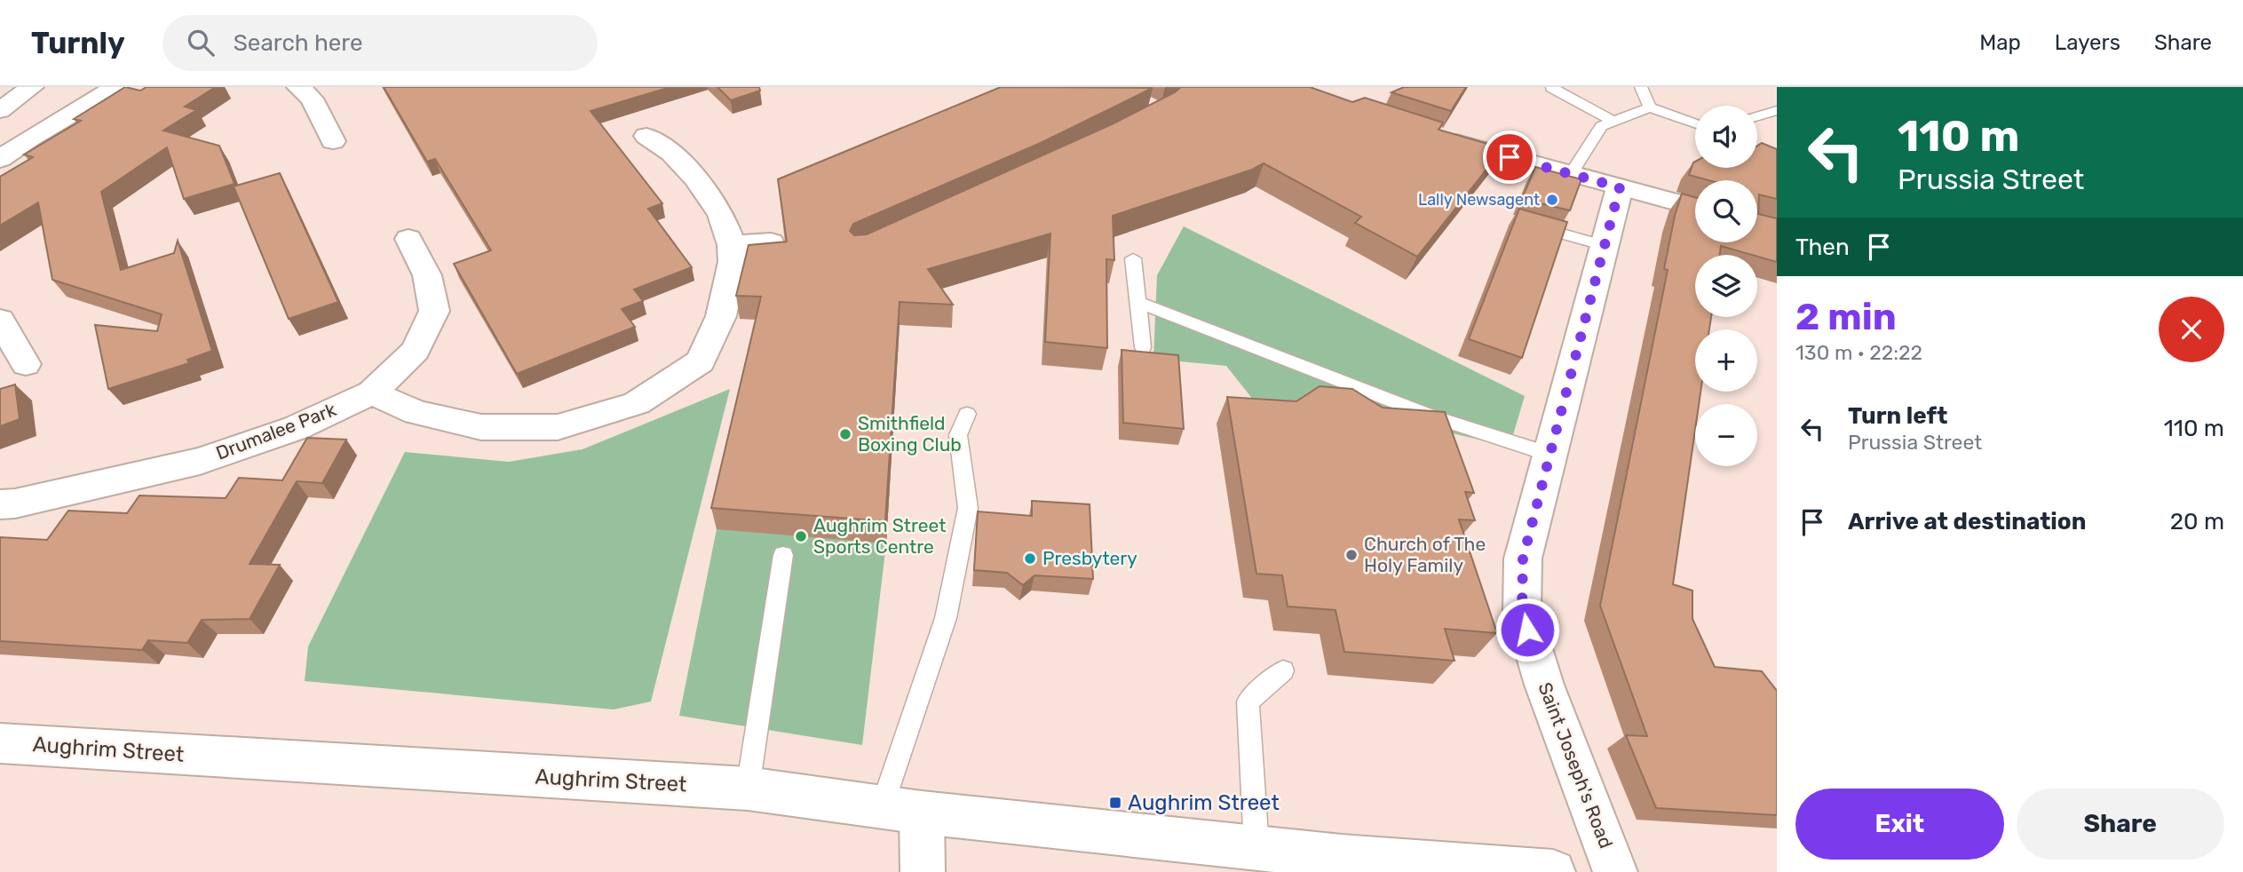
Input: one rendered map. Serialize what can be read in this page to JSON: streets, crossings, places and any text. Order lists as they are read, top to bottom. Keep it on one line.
{"streets":{"street":["Drumalee Park","Aughrim Street","Saint Joseph's Road"]},"places":{"other":["Lally Newsagent","Smithfield Boxing Club","Aughrim Street Sports Centre","Church of The Holy Family","Presbytery"],"transit":["Aughrim Street"]},"page":{"header":"Turnly","search":"Search here","nav":["Map","Layers","Share"],"turn":["110 m","Prussia Street"],"map_buttons":["+","−"],"then":"Then","heading":["2 min","130 m · 22:22"],"list":[{"name":"Turn left","note":"Prussia Street","value":"110 m"},{"name":"Arrive at destination","value":"20 m"}],"buttons":["Exit","Share"]}}
